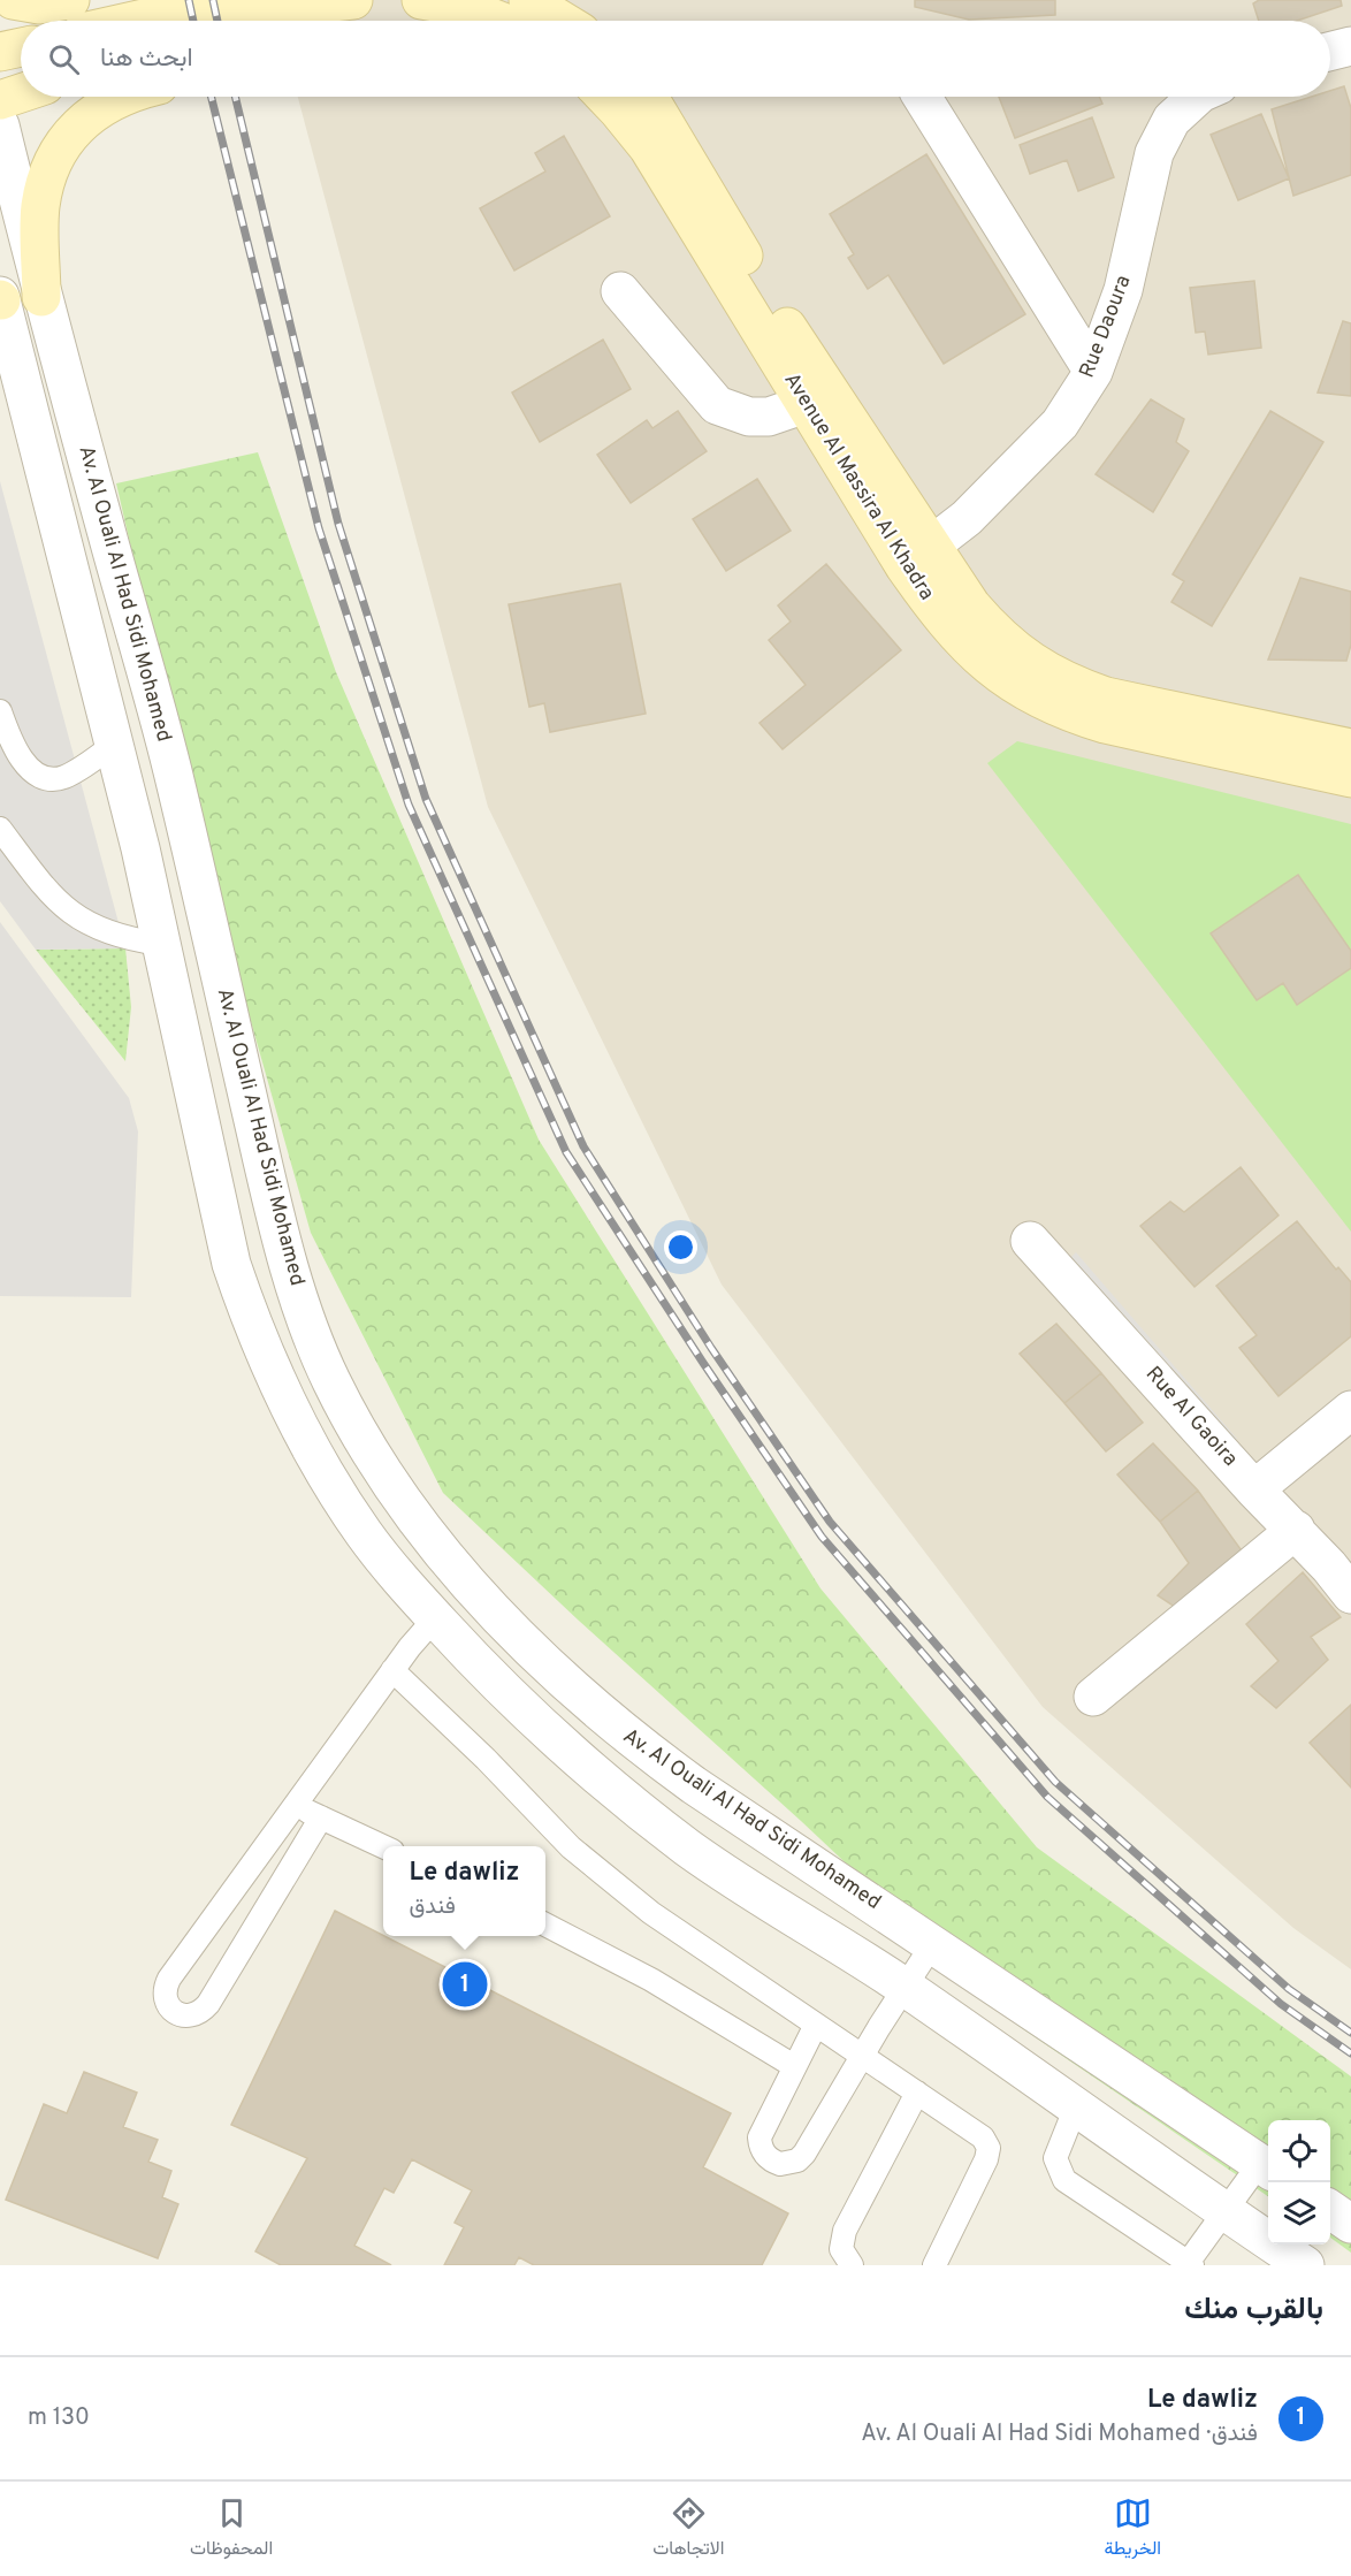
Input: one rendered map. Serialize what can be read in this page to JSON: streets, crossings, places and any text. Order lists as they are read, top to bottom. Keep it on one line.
{"streets":{"main road":["Avenue Al Massira Al Khadra"],"street":["Rue Daoura","Av. Al Ouali Al Had Sidi Mohamed","Rue Al Gaoira"]},"crossings":[["Rue Daoura","Avenue Al Massira Al Khadra"]],"page":{"search":"ابحث هنا","popup":["Le dawliz","فندق"],"pins":"1","heading":"بالقرب منك","list":[{"mark":"1","name":"Le dawliz","note":"فندق · Av. Al Ouali Al Had Sidi Mohamed","value":"130 m"}],"nav":["الخريطة","الاتجاهات","المحفوظات"]}}
